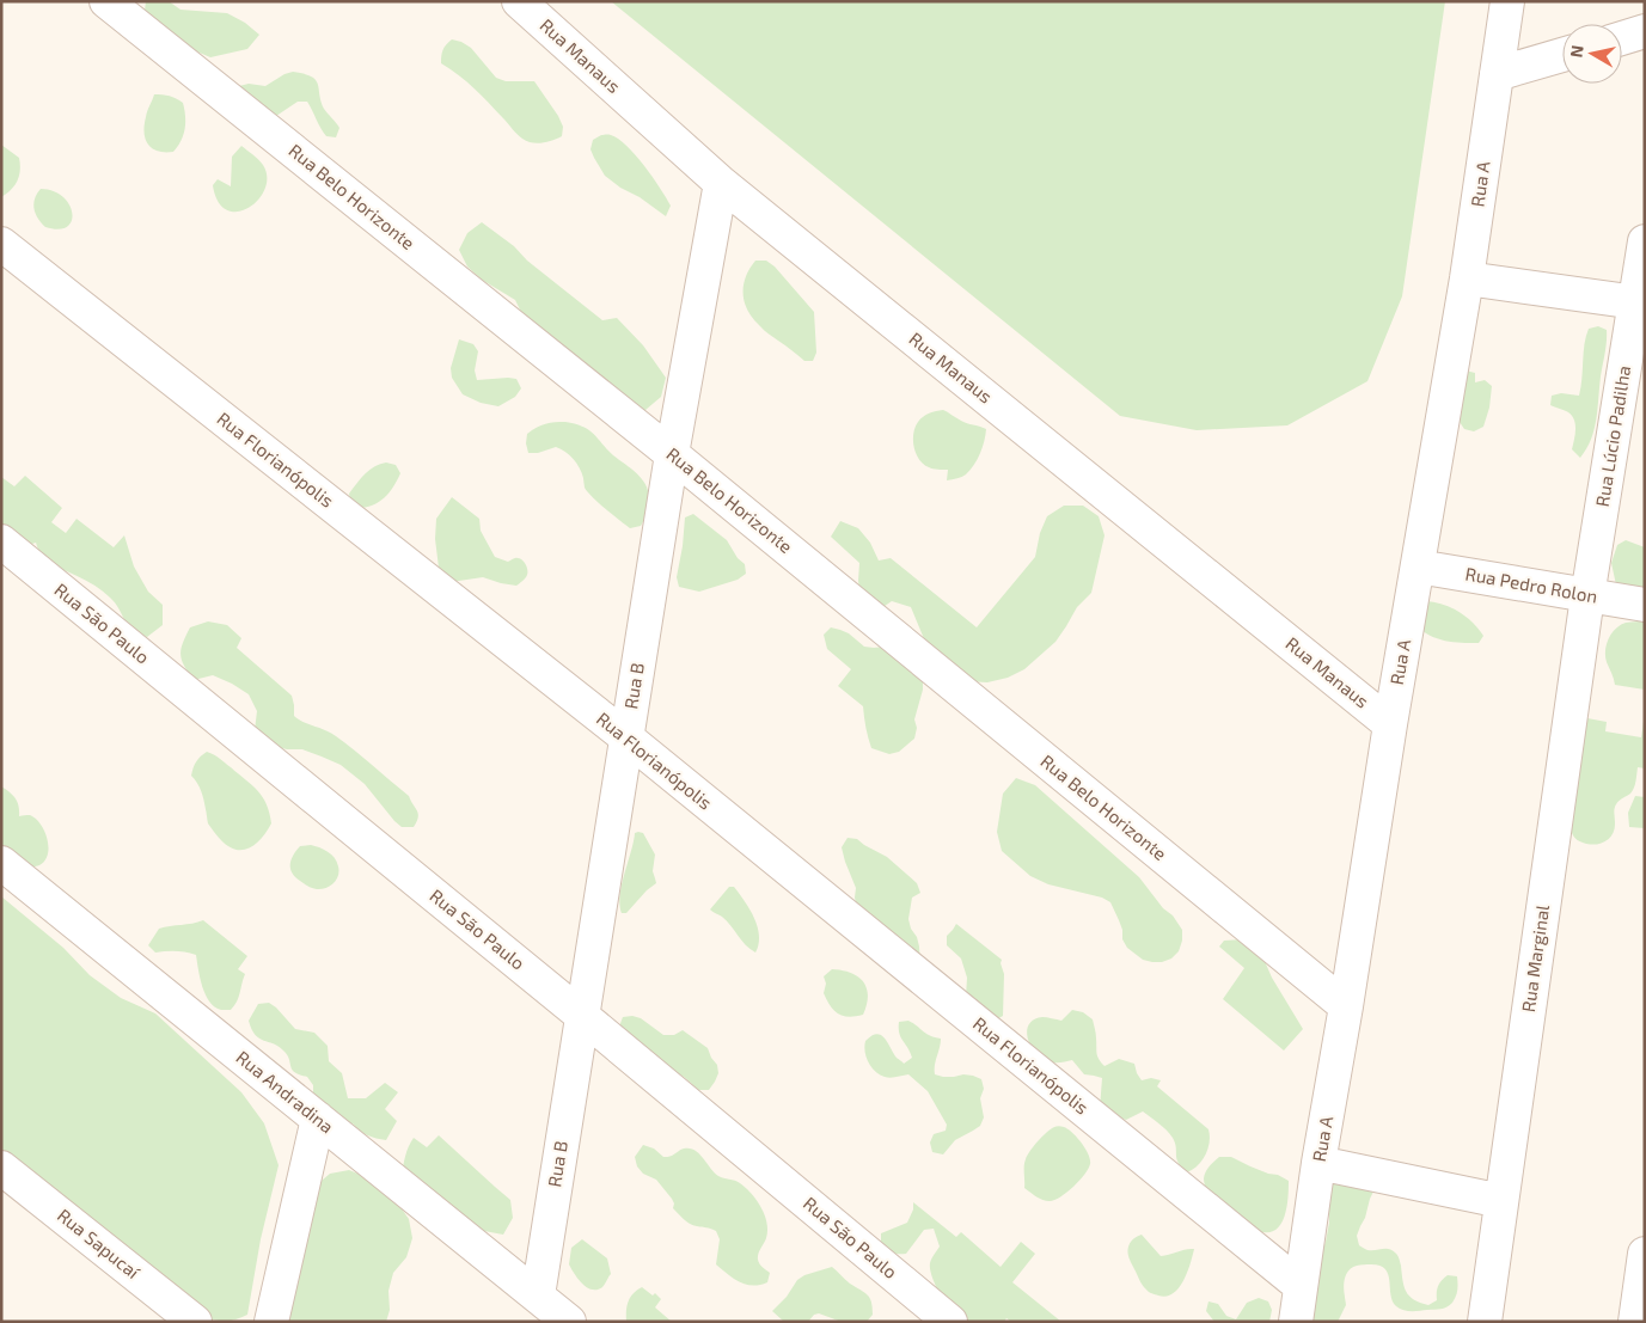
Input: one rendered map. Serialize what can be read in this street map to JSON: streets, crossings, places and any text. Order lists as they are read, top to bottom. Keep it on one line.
{"streets":{"street":["Rua Manaus","Rua A","Rua Belo Horizonte","Rua Lúcio Padilha","Rua Florianópolis","Rua Pedro Rolon","Rua São Paulo","Rua B","Rua Marginal","Rua Andradina","Rua Sapucaí"]},"crossings":[["Rua Manaus","Rua A"],["Rua Manaus","Rua B"],["Rua A","Rua Belo Horizonte"],["Rua A","Rua Florianópolis"],["Rua A","Rua Pedro Rolon"],["Rua Belo Horizonte","Rua B"],["Rua Lúcio Padilha","Rua Pedro Rolon"],["Rua Lúcio Padilha","Rua Marginal"],["Rua Florianópolis","Rua B"],["Rua Pedro Rolon","Rua Marginal"],["Rua São Paulo","Rua B"],["Rua B","Rua Andradina"]],"north":"left"}
